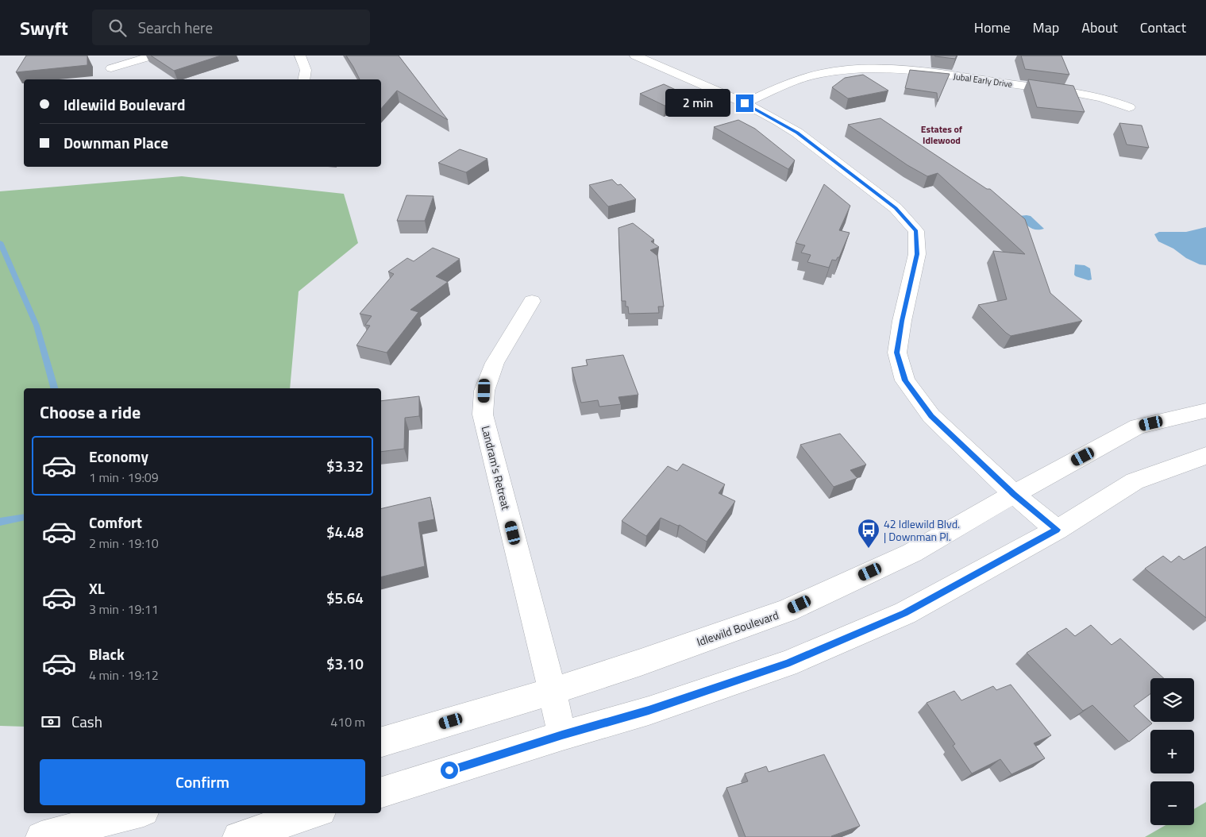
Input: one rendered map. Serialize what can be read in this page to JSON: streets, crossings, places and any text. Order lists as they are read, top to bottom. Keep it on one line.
{"streets":{"street":["Jubal Early Drive","Landram's Retreat","Idlewild Boulevard"]},"crossings":[["Landram's Retreat","Idlewild Boulevard"]],"districts":["Estates of Idlewood"],"places":{"bus stop":["42 Idlewild Blvd. | Downman Pl."]},"page":{"header":"Swyft","search":"Search here","nav":["Home","Map","About","Contact"],"banner":["Idlewild Boulevard","Downman Place"],"bubble":"2 min","heading":"Choose a ride","list":[{"name":"Economy","note":"1 min · 19:09","value":"$3.32"},{"name":"Comfort","note":"2 min · 19:10","value":"$4.48"},{"name":"XL","note":"3 min · 19:11","value":"$5.64"},{"name":"Black","note":"4 min · 19:12","value":"$3.10"}],"map_buttons":["+","−"],"pay":["Cash","410 m"],"buttons":"Confirm"}}
